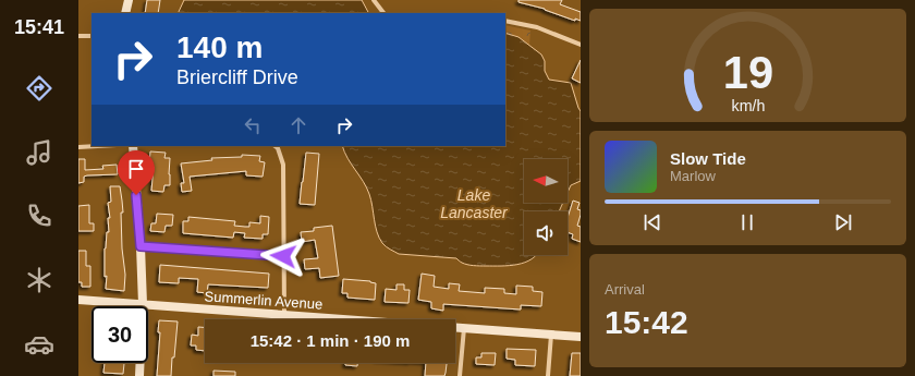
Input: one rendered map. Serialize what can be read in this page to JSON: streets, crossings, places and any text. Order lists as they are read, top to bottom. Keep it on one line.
{"streets":{"street":["Summerlin Avenue"]},"water":["Lake Lancaster"],"north":"left","page":{"tabs":"15:41","turn":["140 m","Briercliff Drive"],"song":["Slow Tide","Marlow"],"tile":["Arrival","15:42"],"limit":"30","trip":"15:42 · 1 min · 190 m","gauge":["19","km/h"]}}
